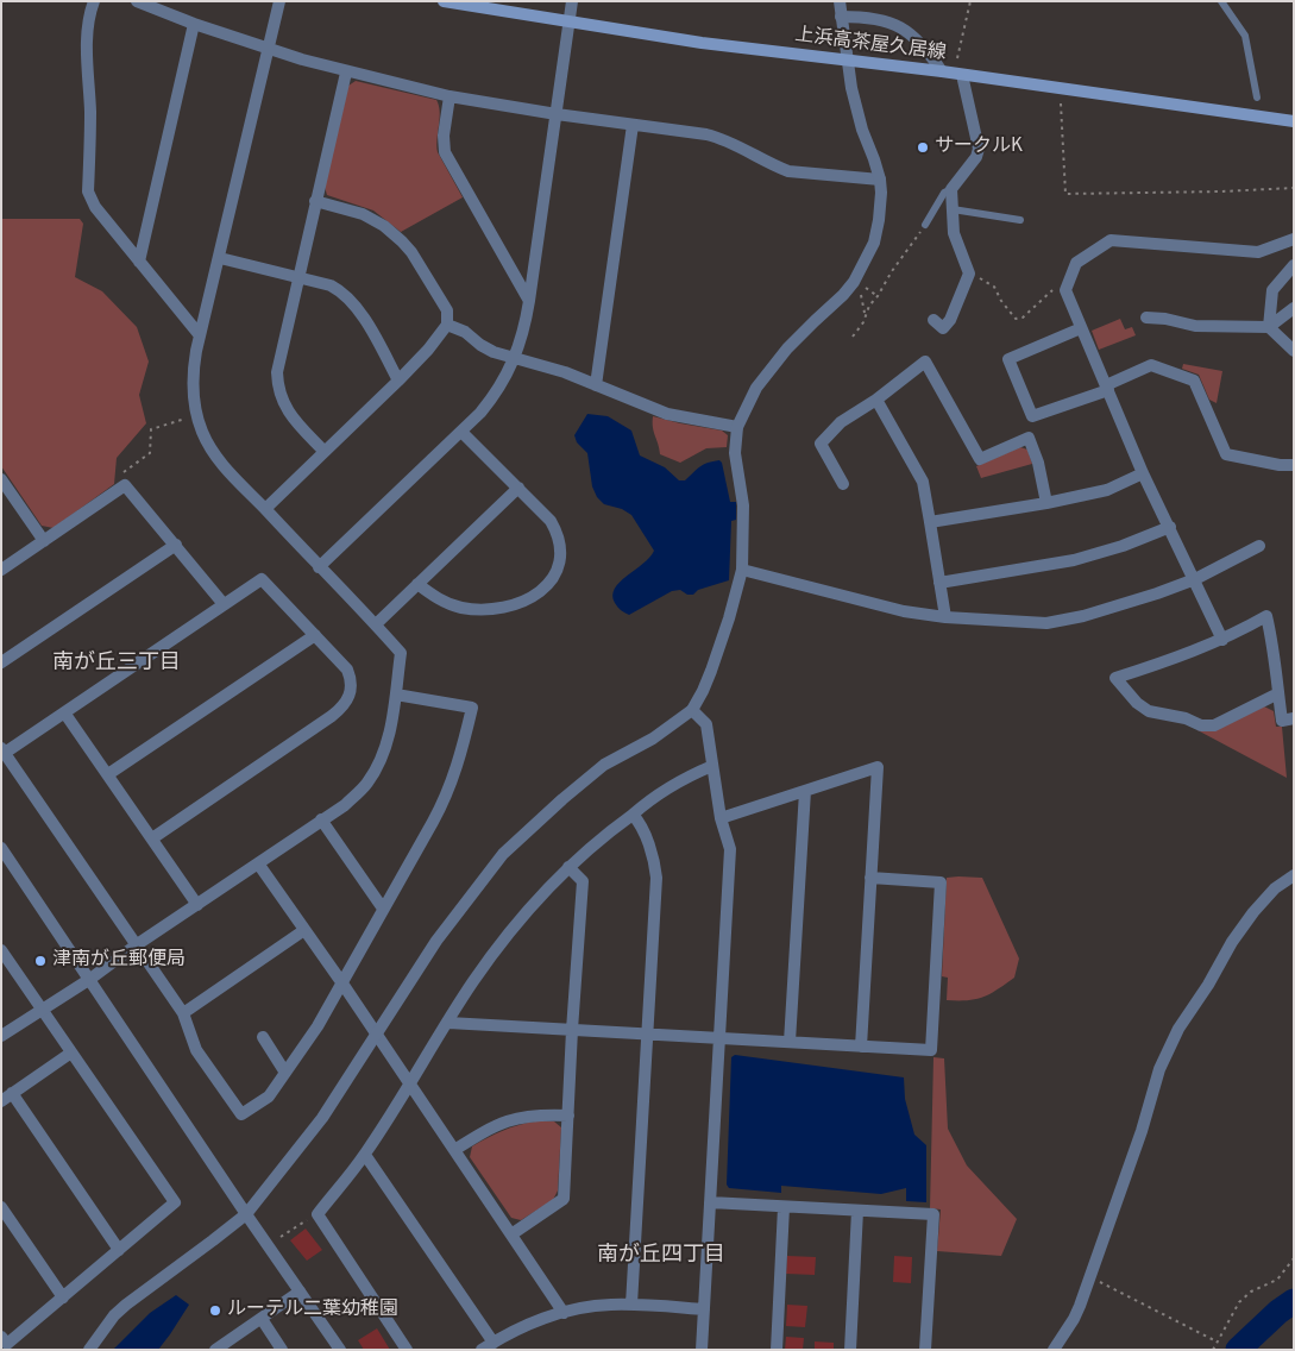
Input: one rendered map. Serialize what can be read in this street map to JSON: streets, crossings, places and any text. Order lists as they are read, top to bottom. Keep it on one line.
{"streets":{"main road":["上浜高茶屋久居線"]},"districts":["南が丘三丁目","南が丘四丁目"],"places":["サークルK","津南が丘郵便局","ルーテル二葉幼稚園"]}
